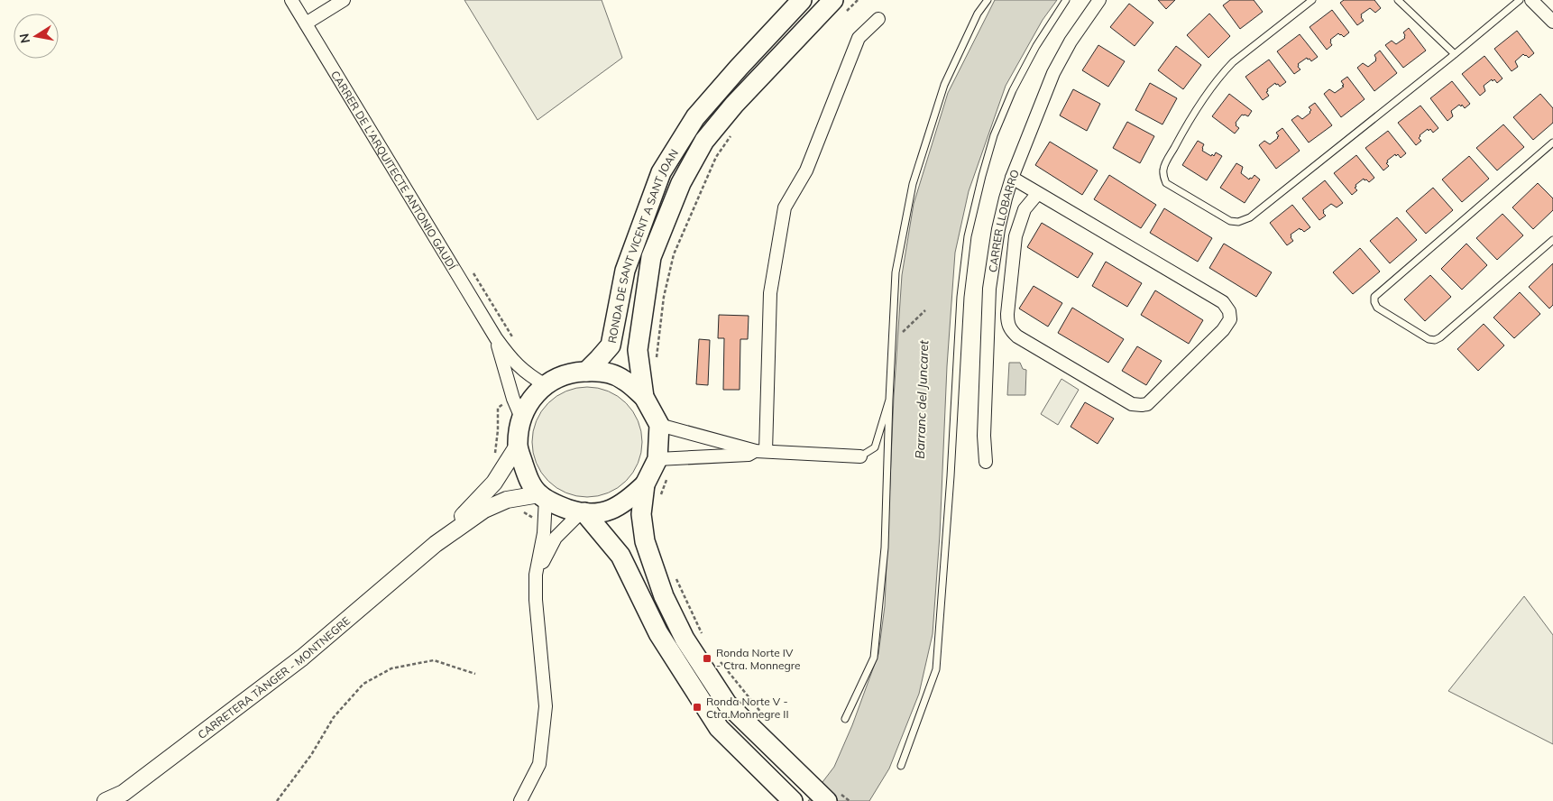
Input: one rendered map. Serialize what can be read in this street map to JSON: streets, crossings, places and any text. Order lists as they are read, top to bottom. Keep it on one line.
{"streets":{"main road":["RONDA DE SANT VICENT A SANT JOAN"],"street":["CARRER DE L'ARQUITECTE ANTONIO GAUDÍ","CARRER LLOBARRO","CARRETERA TÀNGER - MONTNEGRE"]},"crossings":[["CARRER DE L'ARQUITECTE ANTONIO GAUDÍ","RONDA DE SANT VICENT A SANT JOAN"],["CARRER DE L'ARQUITECTE ANTONIO GAUDÍ","CARRETERA TÀNGER - MONTNEGRE"],["RONDA DE SANT VICENT A SANT JOAN","CARRETERA TÀNGER - MONTNEGRE"]],"water":["Barranc del Juncaret"],"places":{"transit":["Ronda Norte IV - Ctra. Monnegre","Ronda Norte V - Ctra.Monnegre II"]},"north":"left"}
